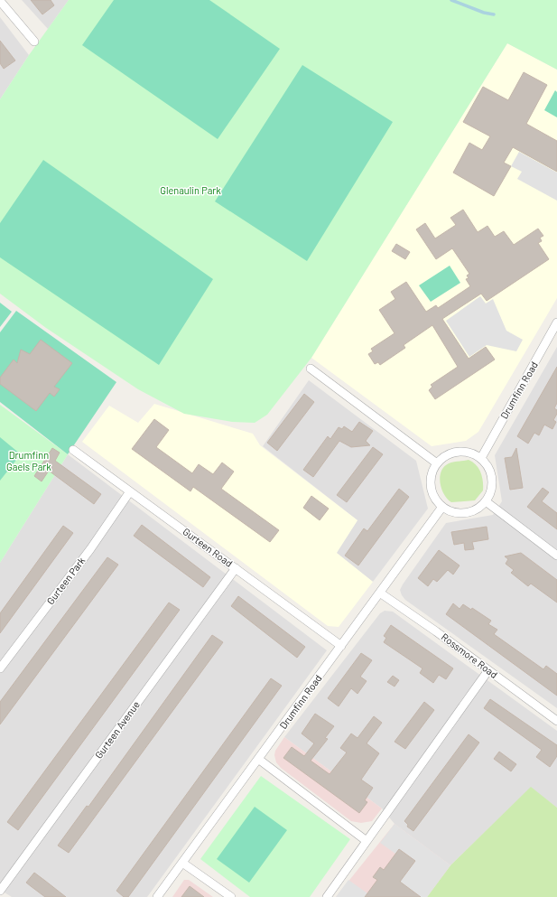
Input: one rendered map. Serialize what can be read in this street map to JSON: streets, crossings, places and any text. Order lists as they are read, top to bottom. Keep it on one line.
{"streets":{"street":["Drumfinn Road","Gurteen Road","Gurteen Park","Rossmore Road","Gurteen Avenue"]},"crossings":[["Drumfinn Road","Gurteen Road"],["Drumfinn Road","Rossmore Road"],["Gurteen Road","Gurteen Park"],["Gurteen Road","Gurteen Avenue"]],"parks":["Glenaulin Park","Drumfinn Gaels Park"]}
